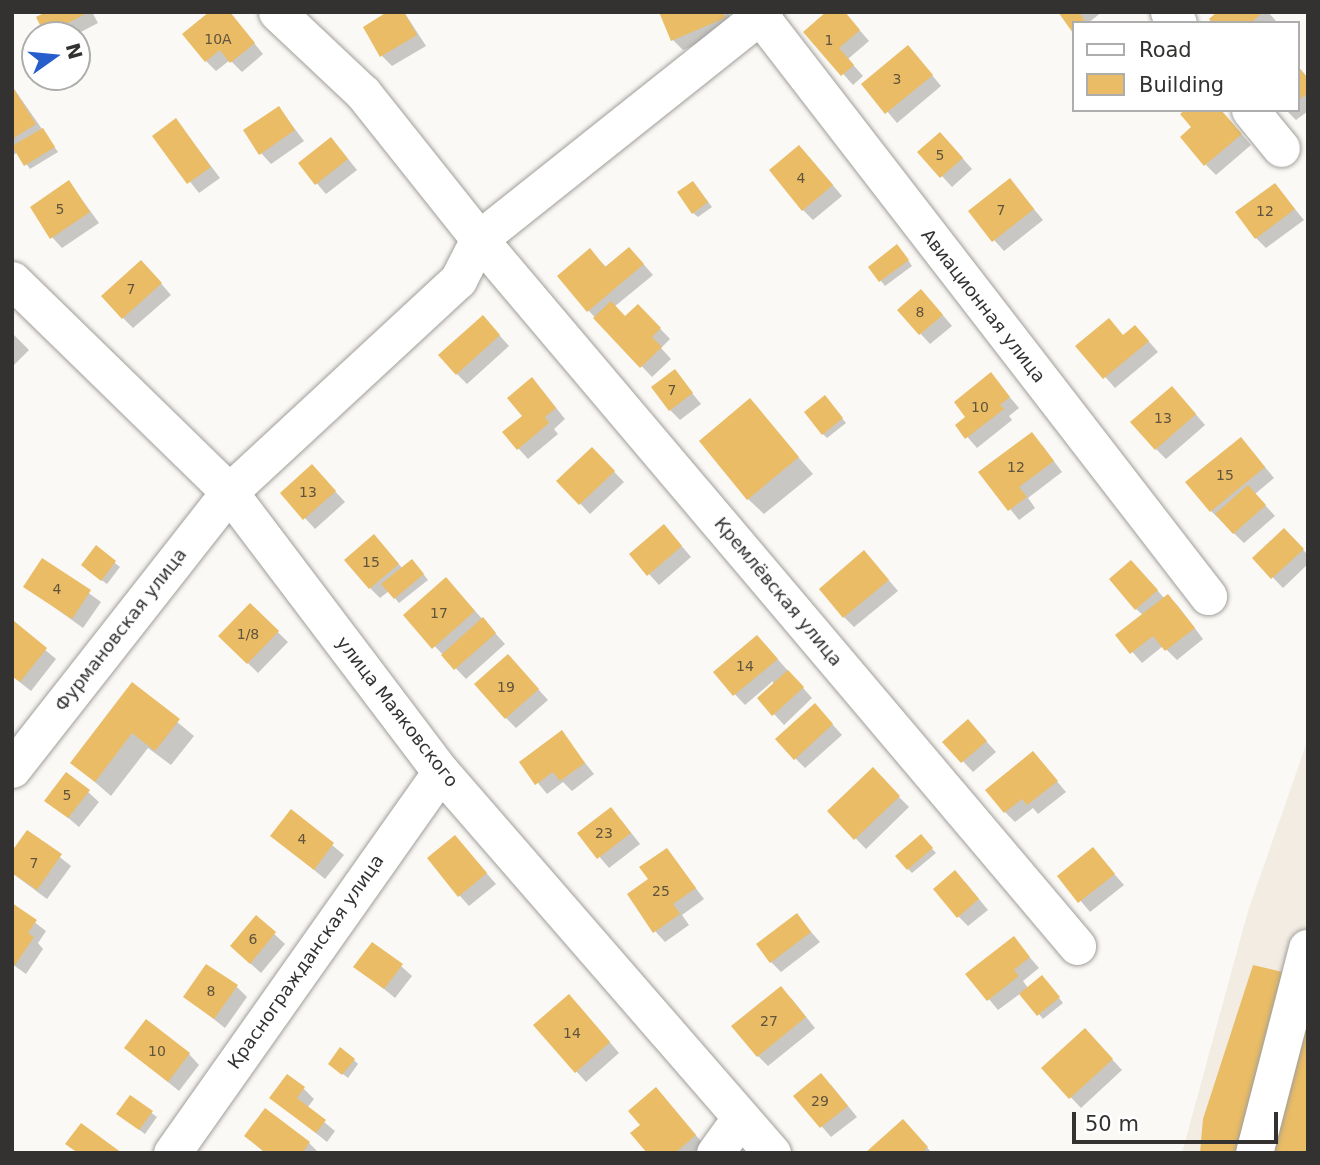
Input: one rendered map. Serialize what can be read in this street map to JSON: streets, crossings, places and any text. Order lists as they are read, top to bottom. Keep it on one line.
{"streets":{"street":["Авиационная улица","Кремлёвская улица","Фурмановская улица","улица Маяковского","Красногражданская улица"]},"crossings":[["Кремлёвская улица","Фурмановская улица"],["Фурмановская улица","улица Маяковского"],["улица Маяковского","Красногражданская улица"]],"house_numbers":["10А","1","3","5","4","5","7","12","7","8","7","10","13","12","15","13","15","4","17","1/8","14","19","5","23","4","7","25","6","8","27","14","10","29"],"legend":["Road","Building"],"scale_bar":"50 m","north":"right"}
